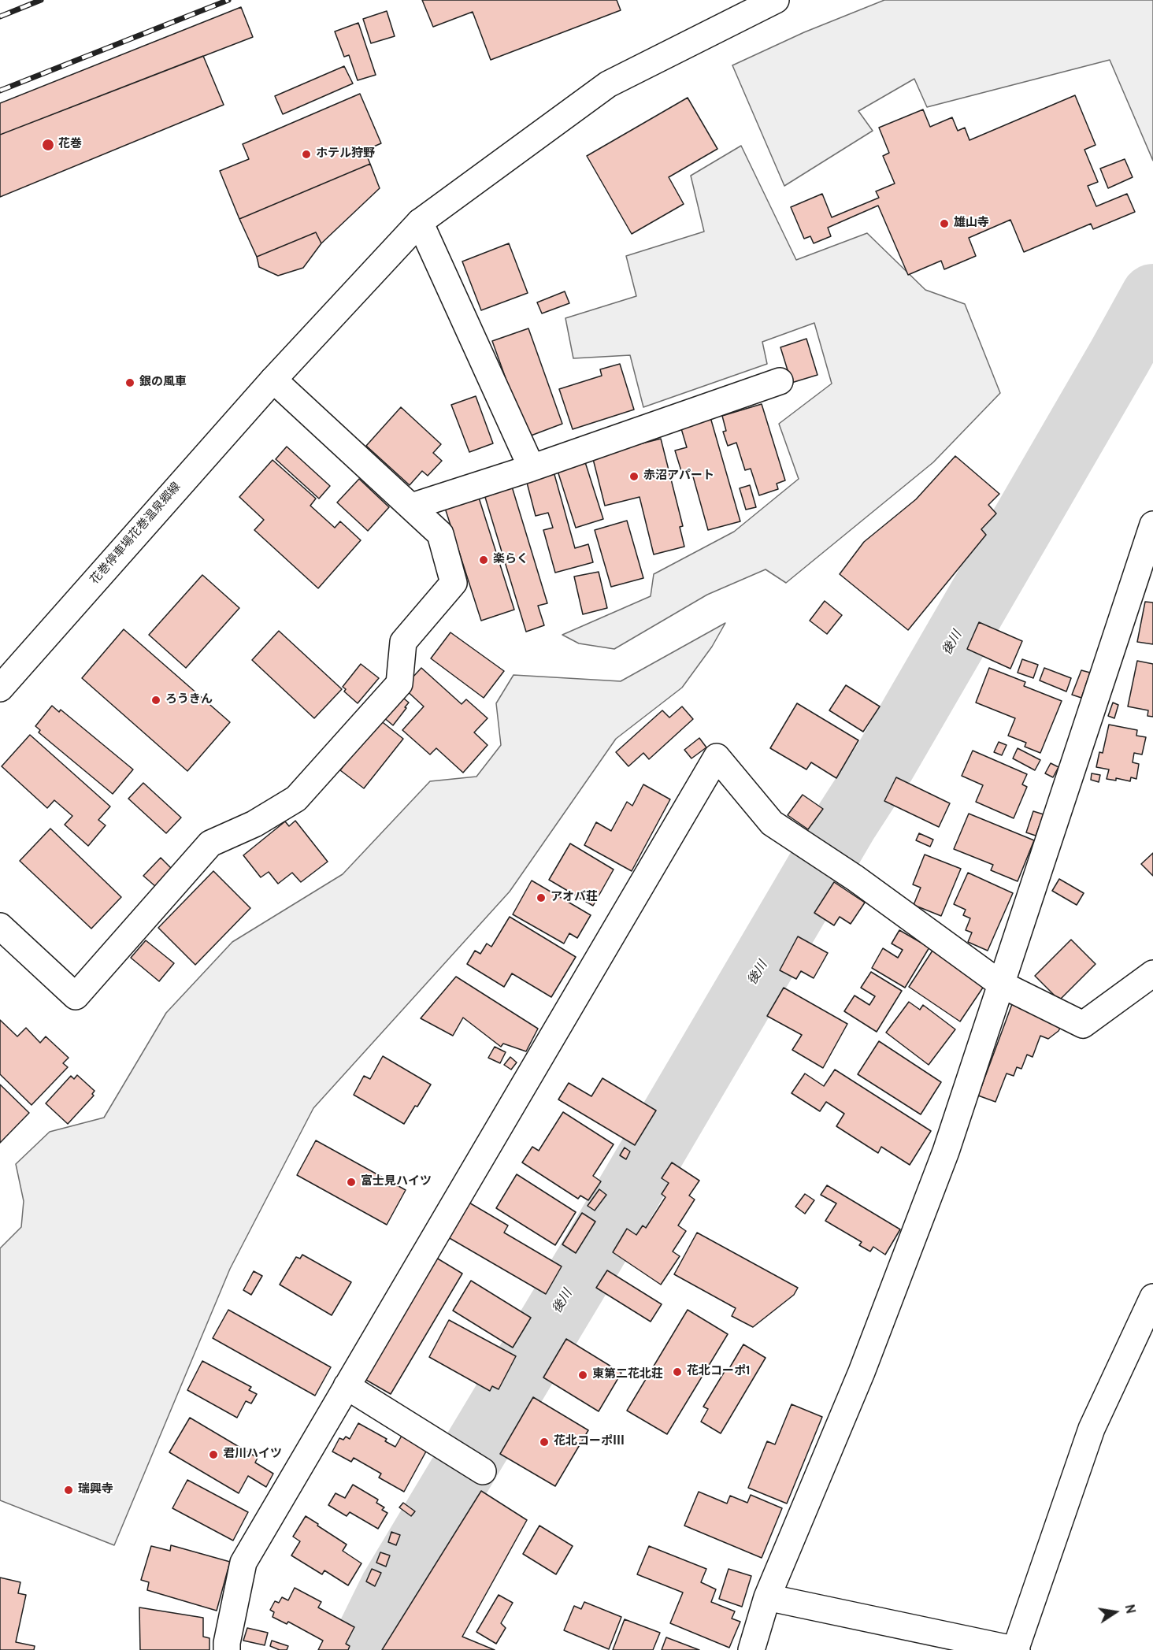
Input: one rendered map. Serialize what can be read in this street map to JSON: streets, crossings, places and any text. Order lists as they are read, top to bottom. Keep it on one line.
{"streets":{"street":["花巻停車場花巻温泉郷線"]},"water":["後川"],"places":["花巻","ホテル狩野","雄山寺","銀の風車","赤沼アパート","楽らく","ろうきん","アオバ荘","富士見ハイツ","花北コーポ1","東第二花北荘","花北コーポⅢ","君川ハイツ","瑞興寺"],"north":"right"}
